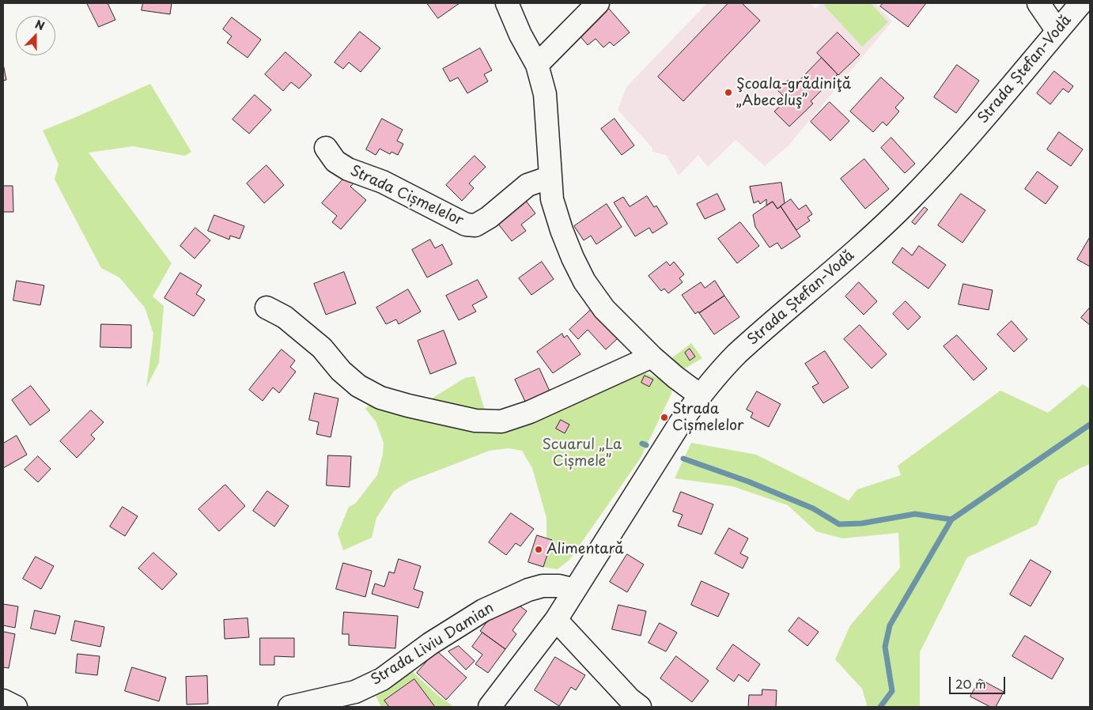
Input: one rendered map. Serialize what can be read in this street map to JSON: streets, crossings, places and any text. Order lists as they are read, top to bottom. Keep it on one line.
{"streets":{"street":["Strada Ștefan-Vodă","Strada Cișmelelor","Strada Liviu Damian"]},"crossings":[["Strada Ștefan-Vodă","Strada Liviu Damian"]],"parks":["Scuarul „La Cișmele”"],"places":["Şcoala-grădiniţă „Abeceluş”","Strada Cișmelelor","Alimentară"],"scale_bar":"20 m","north":"top"}
